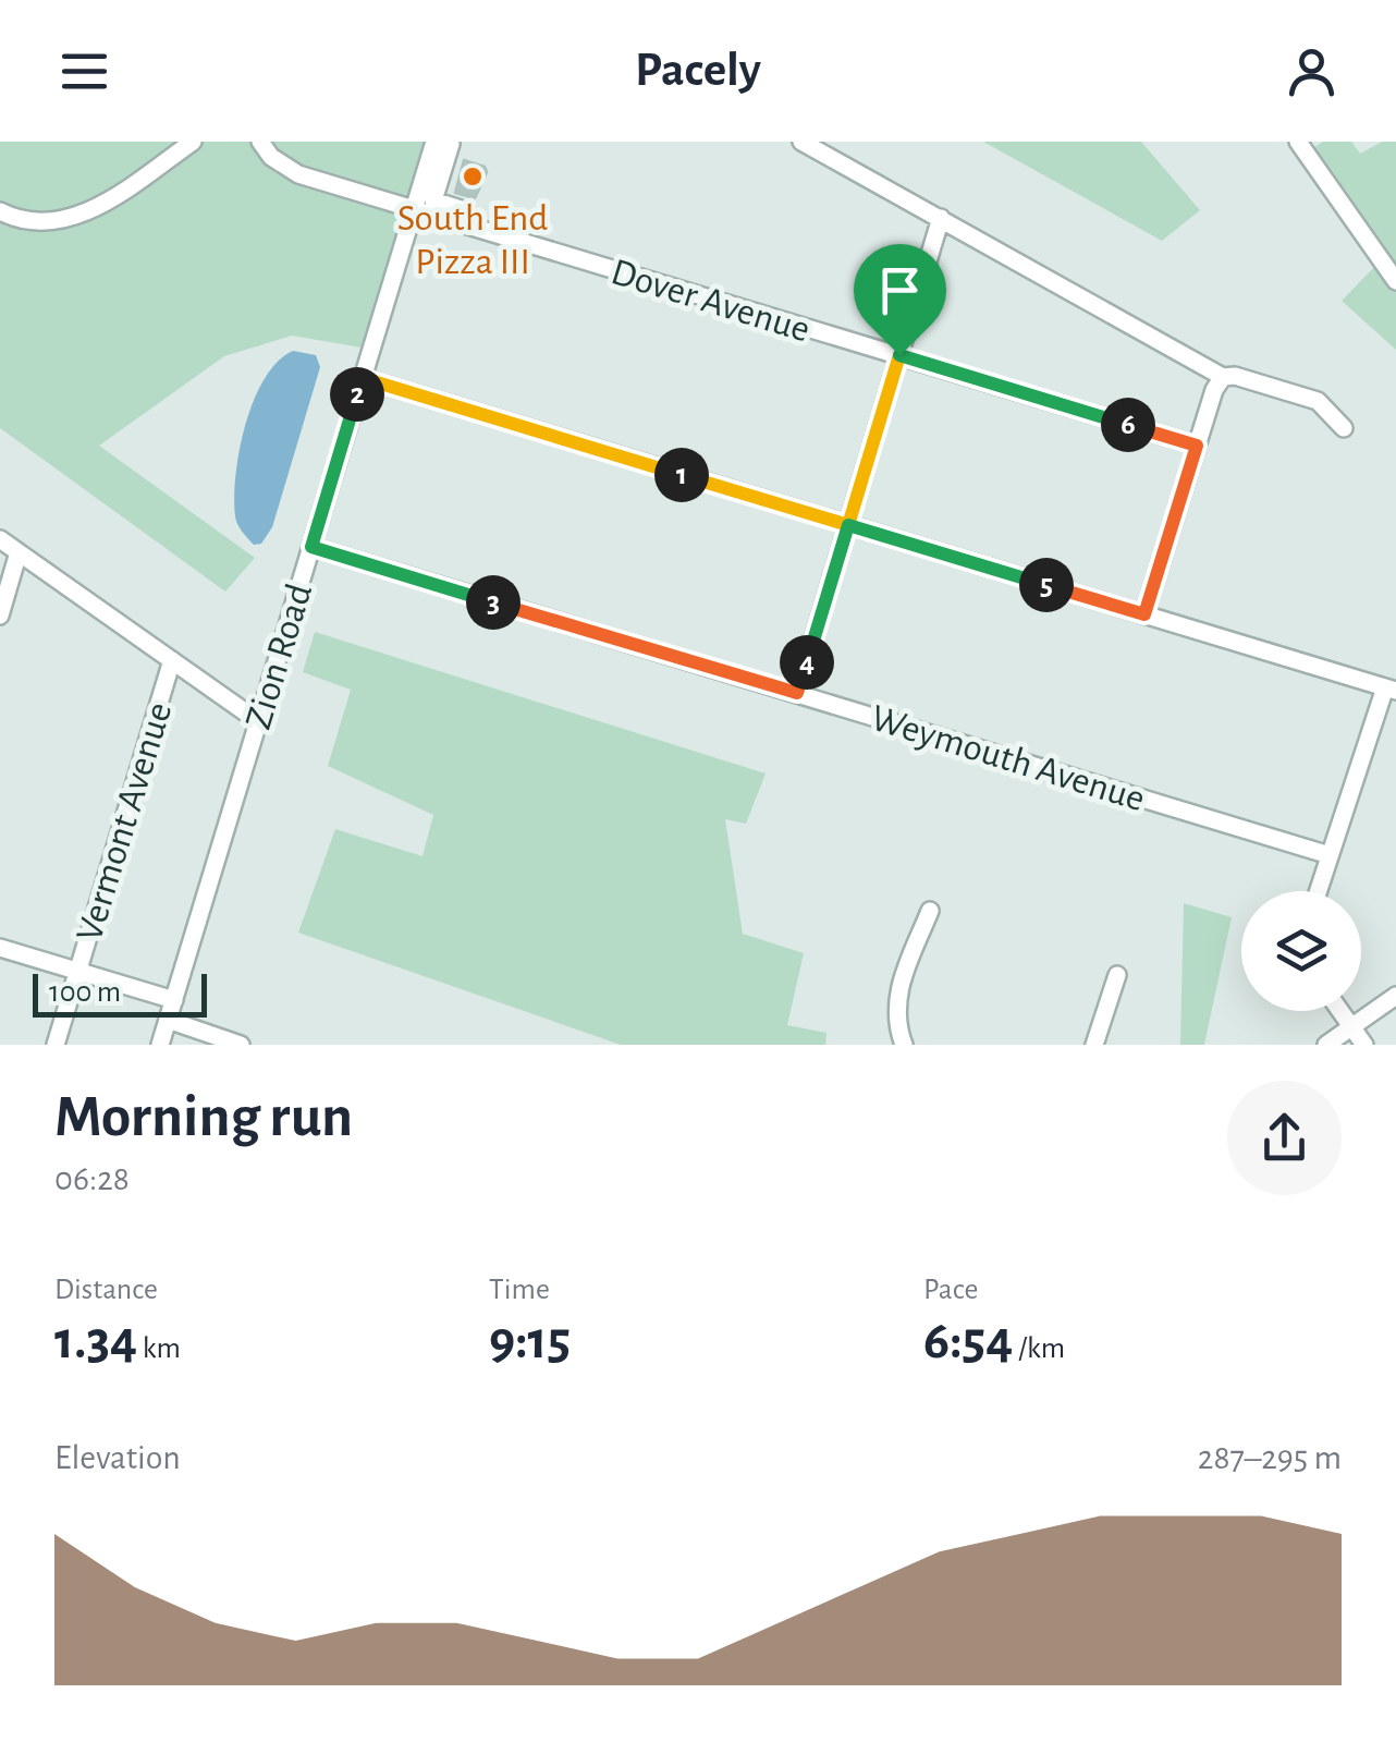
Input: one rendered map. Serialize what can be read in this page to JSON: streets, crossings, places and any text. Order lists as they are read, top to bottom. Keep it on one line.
{"streets":{"street":["Dover Avenue","Zion Road","Weymouth Avenue","Vermont Avenue"]},"crossings":[["Dover Avenue","Zion Road"],["Zion Road","Weymouth Avenue"]],"places":["South End Pizza III"],"scale_bar":"100 m","page":{"header":"Pacely","pins":["2","6","1","5","3","4"],"scale":"100 m","heading":["Morning run","06:28"],"stats":[["Distance","1.34 km"],["Time","9:15"],["Pace","6:54 /km"]],"chart":["Elevation","287–295 m"]}}
